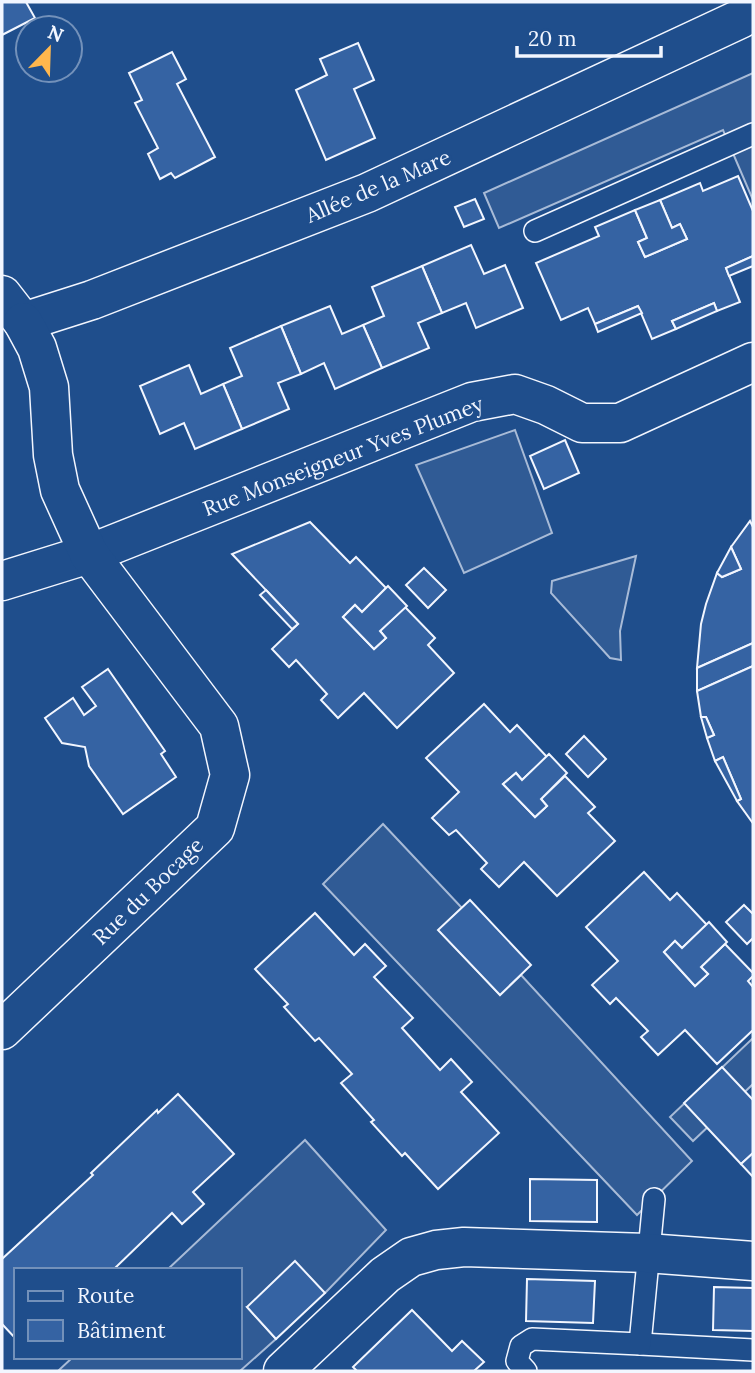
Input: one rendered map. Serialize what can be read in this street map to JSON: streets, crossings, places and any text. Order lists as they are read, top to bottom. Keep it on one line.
{"streets":{"street":["Allée de la Mare","Rue Monseigneur Yves Plumey","Rue du Bocage"]},"crossings":[["Allée de la Mare","Rue du Bocage"],["Rue Monseigneur Yves Plumey","Rue du Bocage"]],"legend":["Route","Bâtiment"],"scale_bar":"20 m","north":"top right"}
